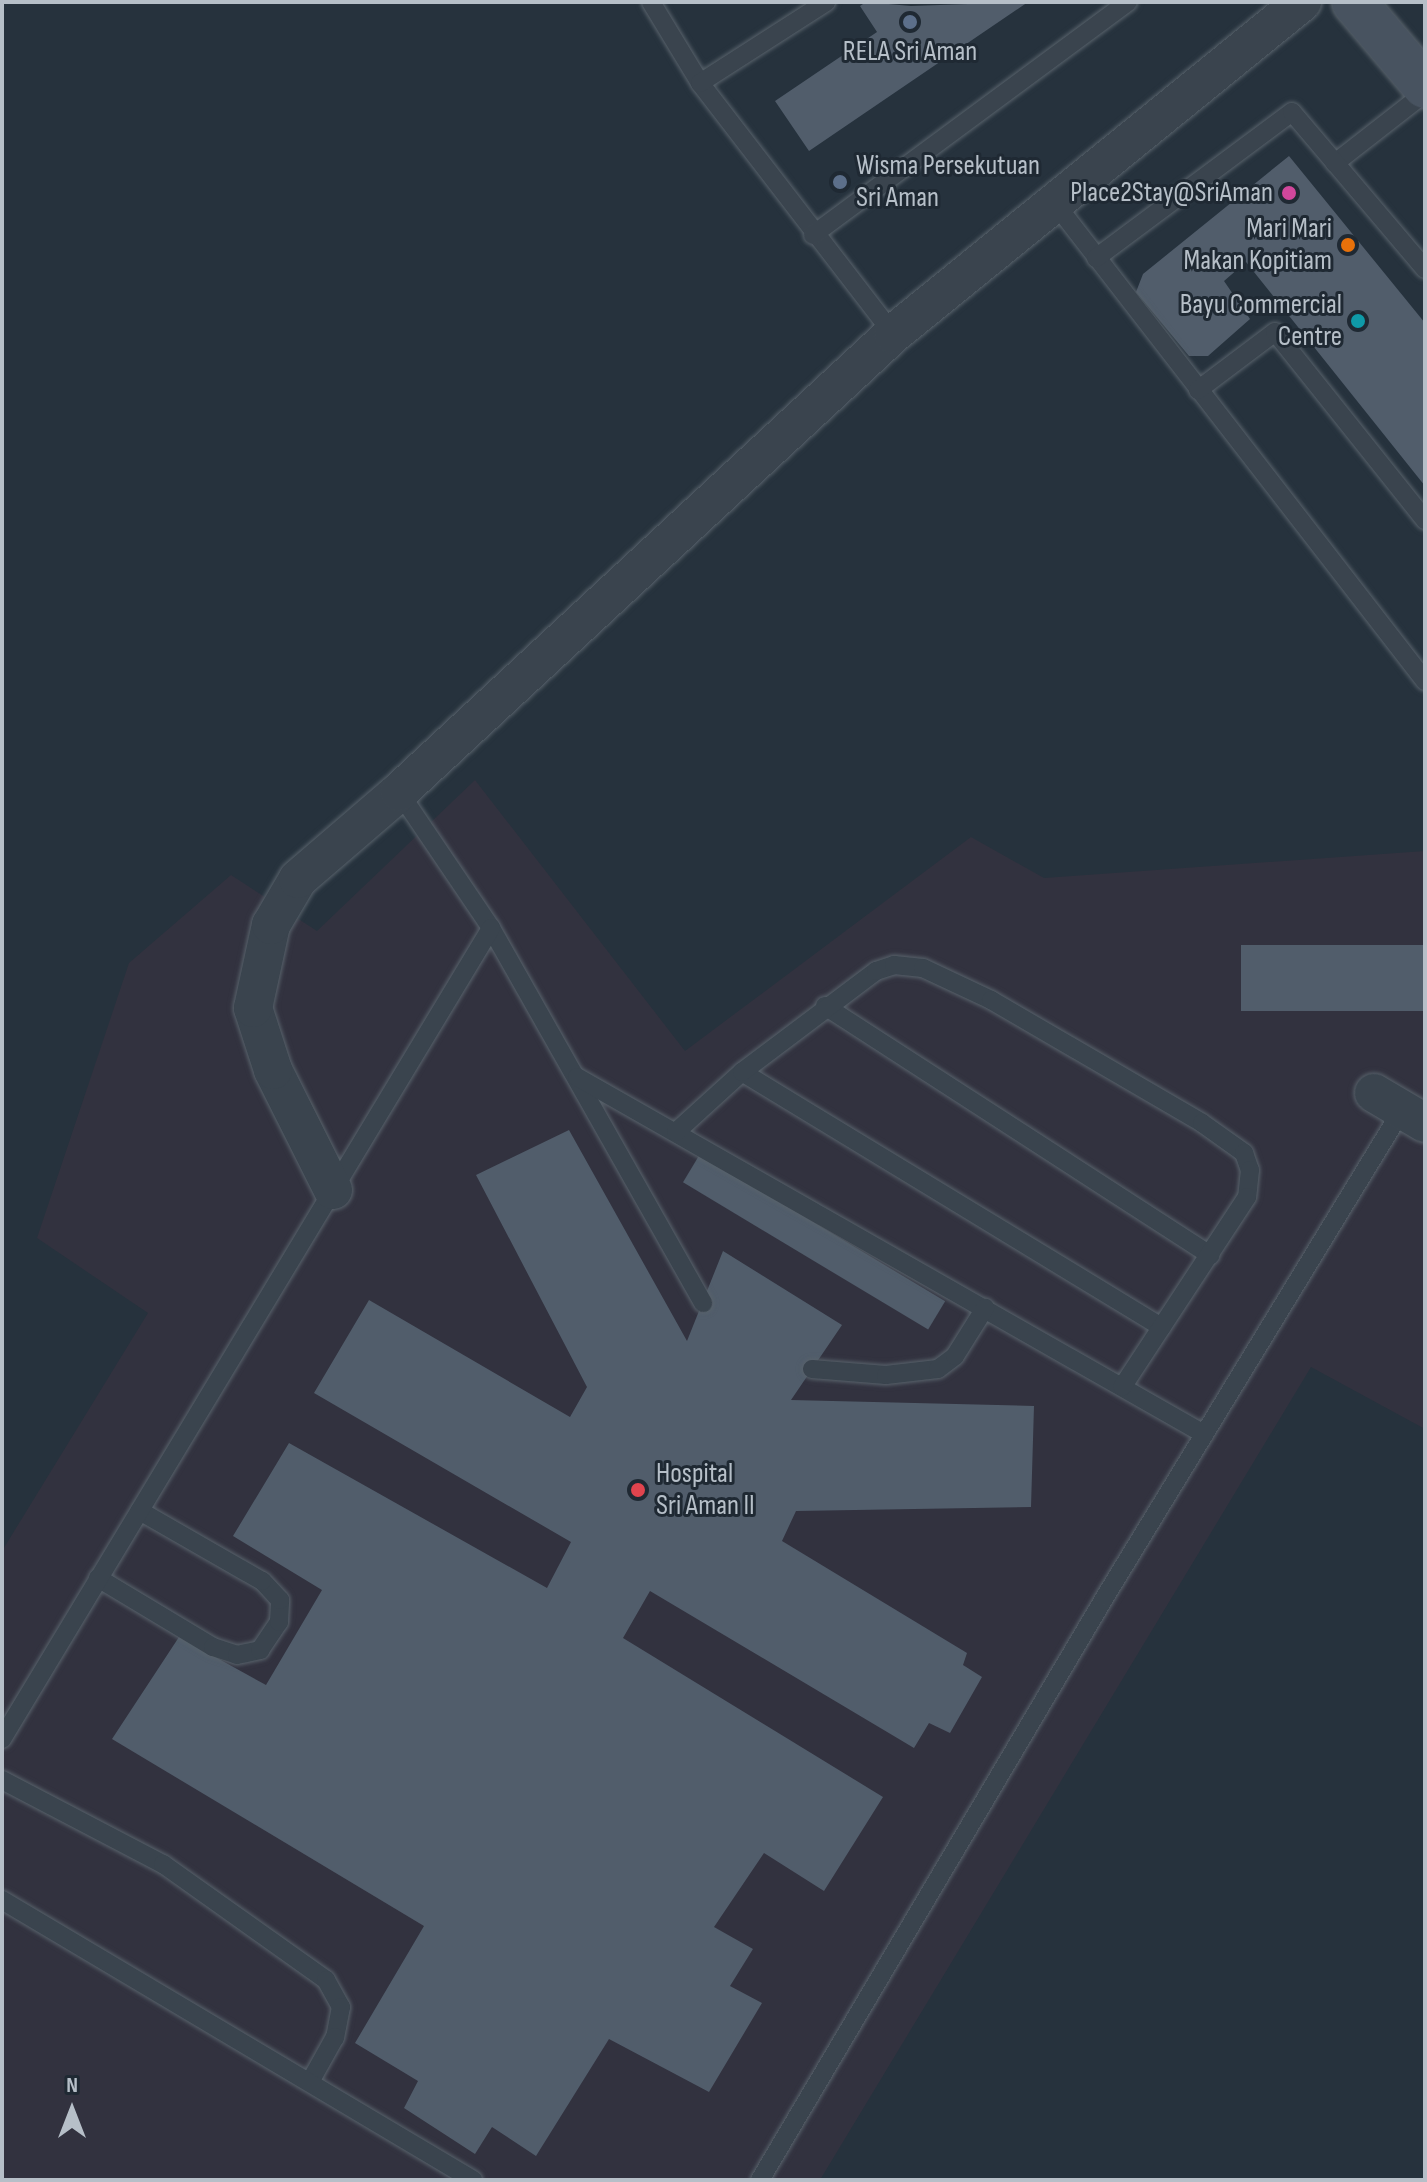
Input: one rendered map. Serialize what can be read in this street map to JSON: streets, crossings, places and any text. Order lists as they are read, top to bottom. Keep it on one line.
{"places":["RELA Sri Aman","Wisma Persekutuan Sri Aman","Place2Stay@SriAman","Mari Mari Makan Kopitiam","Bayu Commercial Centre","Hospital Sri Aman II"],"north":"top"}
